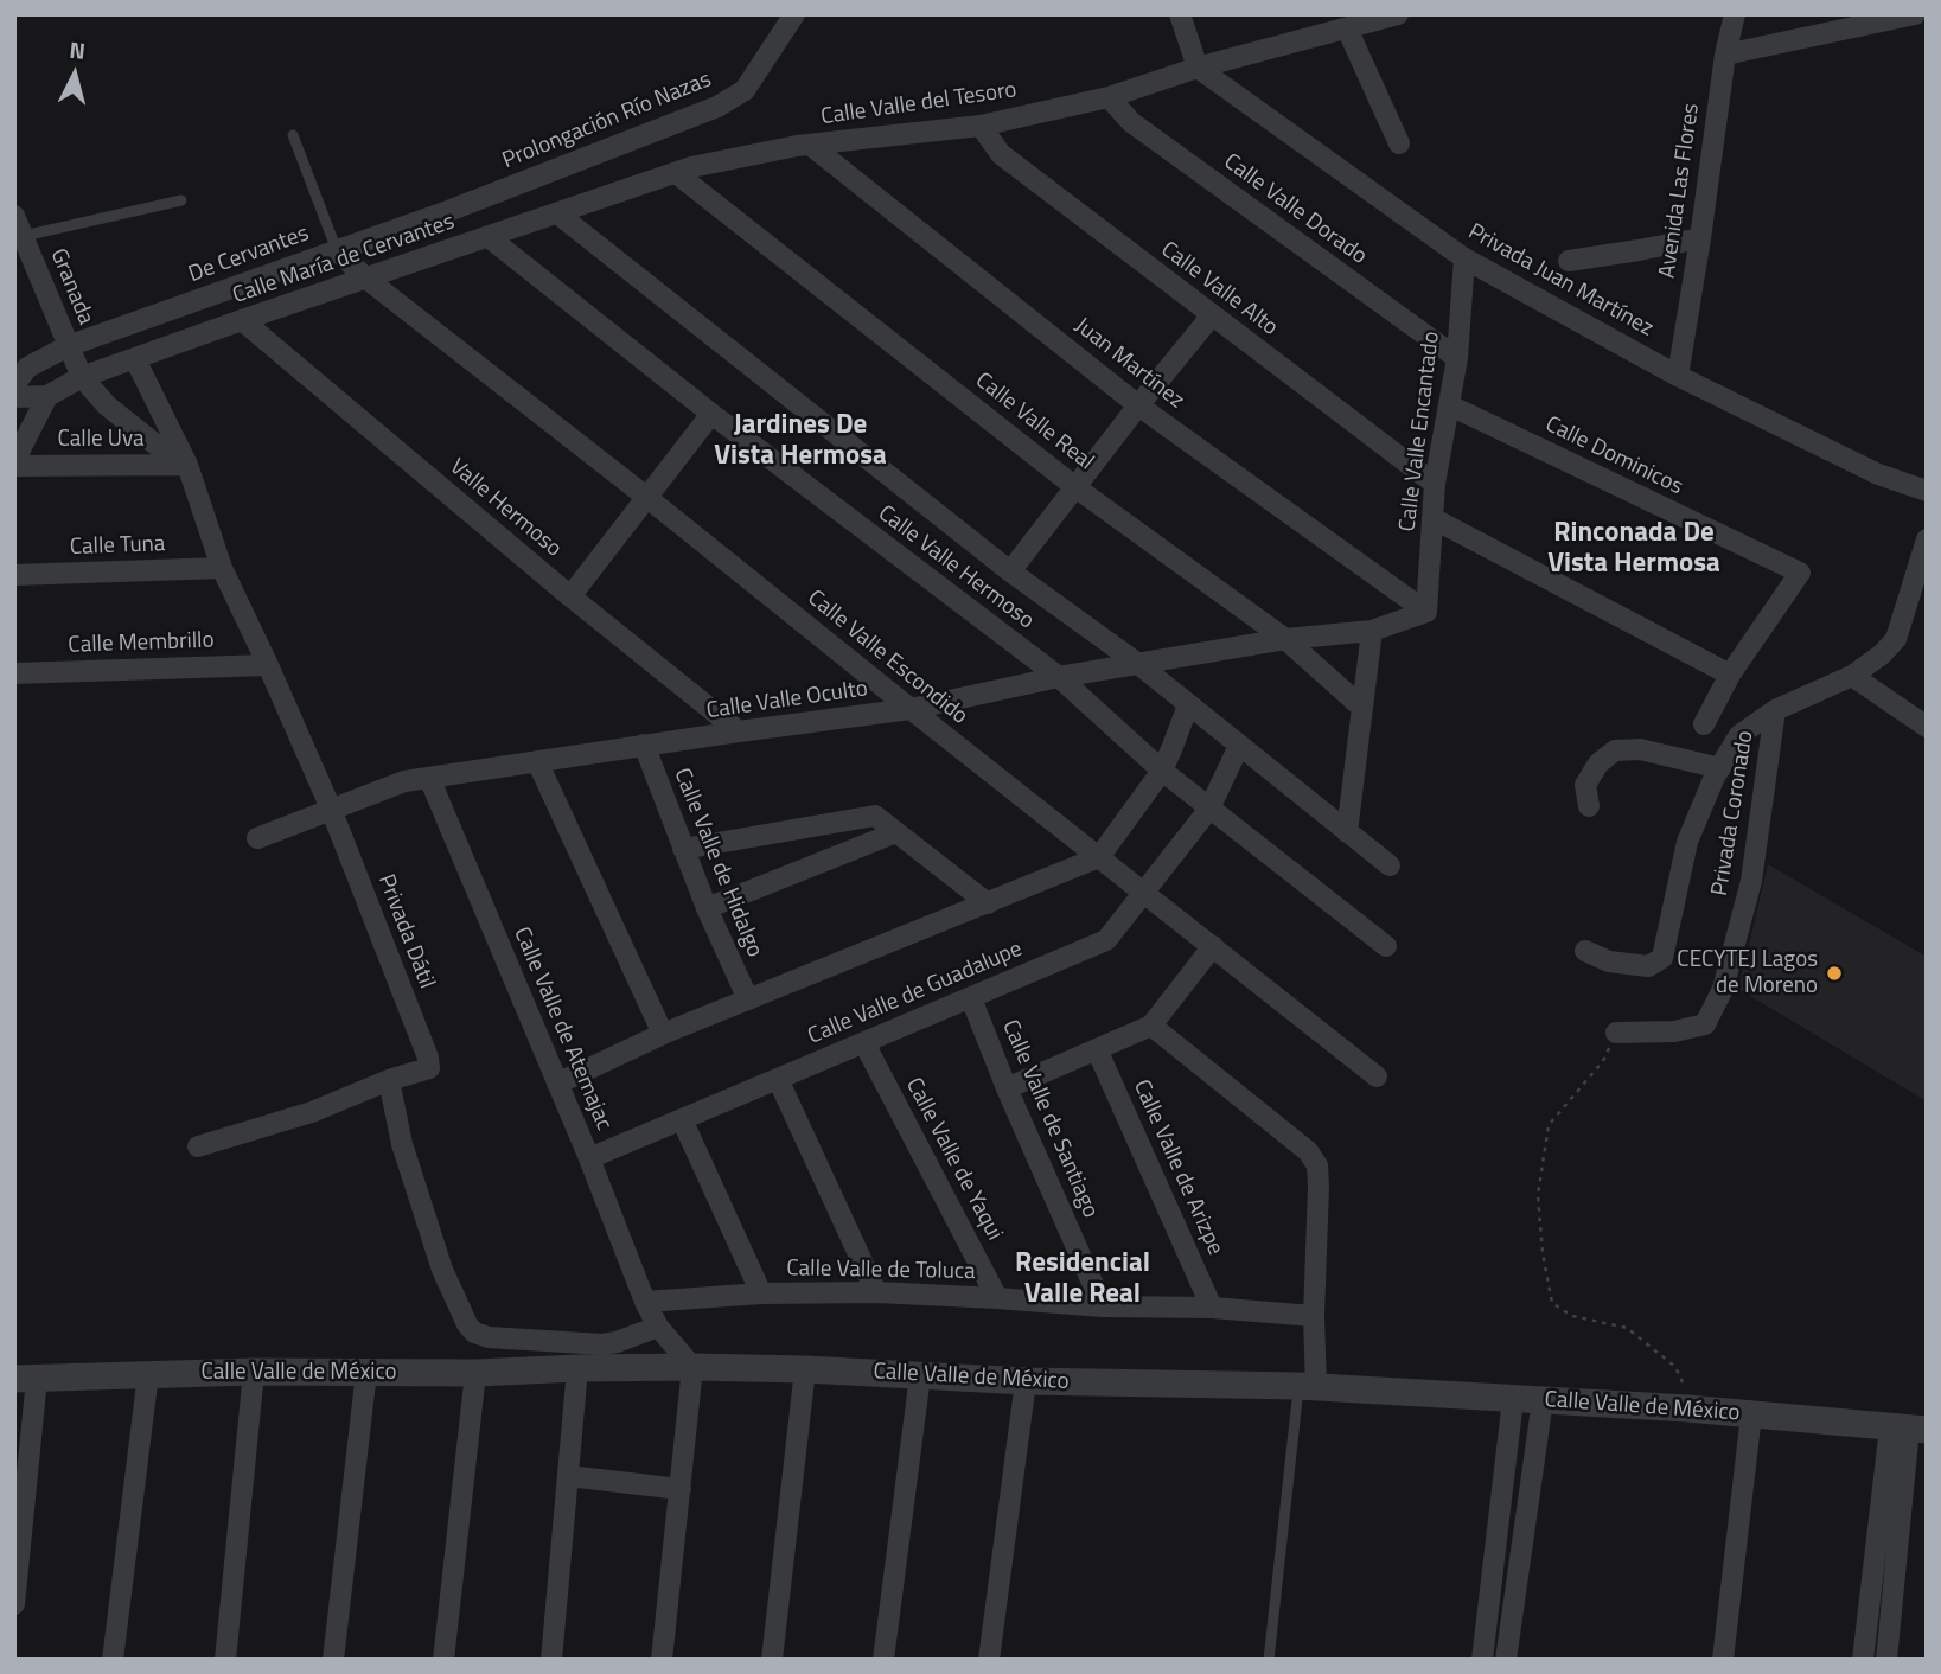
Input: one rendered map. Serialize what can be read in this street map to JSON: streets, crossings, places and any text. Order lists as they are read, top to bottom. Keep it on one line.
{"streets":{"street":["Calle Valle del Tesoro","Prolongación Río Nazas","Avenida Las Flores","Calle Valle Dorado","De Cervantes","Calle María de Cervantes","Privada Juan Martínez","Granada","Calle Valle Alto","Juan Martínez","Calle Valle Real","Calle Valle Encantado","Calle Uva","Calle Dominicos","Valle Hermoso","Calle Tuna","Calle Valle Hermoso","Calle Membrillo","Calle Valle Escondido","Calle Valle Oculto","Privada Coronado","Calle Valle de Hidalgo","Privada Dátil","Calle Valle de Guadalupe","Calle Valle de Atemajac","Calle Valle de Santiago","Calle Valle de Yaqui","Calle Valle de Arizpe","Calle Valle de Toluca","Calle Valle de México"]},"crossings":[["Calle Valle del Tesoro","Calle Valle Dorado"],["Calle Valle del Tesoro","Calle María de Cervantes"],["Calle Valle del Tesoro","Privada Juan Martínez"],["Calle Valle del Tesoro","Calle Valle Alto"],["Calle Valle del Tesoro","Juan Martínez"],["Calle Valle del Tesoro","Calle Valle Real"],["Prolongación Río Nazas","De Cervantes"],["Avenida Las Flores","Privada Juan Martínez"],["Calle Valle Dorado","Calle Valle Encantado"],["De Cervantes","Granada"],["De Cervantes","Calle Valle Escondido"],["Calle María de Cervantes","Granada"],["Calle María de Cervantes","Calle Valle Real"],["Calle María de Cervantes","Valle Hermoso"],["Calle María de Cervantes","Calle Valle Hermoso"],["Calle María de Cervantes","Calle Valle Escondido"],["Calle María de Cervantes","Privada Dátil"],["Privada Juan Martínez","Calle Valle Encantado"],["Granada","Calle Uva"],["Granada","Privada Dátil"],["Calle Valle Alto","Calle Valle Encantado"],["Juan Martínez","Calle Valle Encantado"],["Juan Martínez","Calle Valle Oculto"],["Calle Valle Real","Calle Valle Oculto"],["Calle Valle Encantado","Calle Dominicos"],["Calle Valle Encantado","Calle Valle Oculto"],["Calle Uva","Privada Dátil"],["Valle Hermoso","Calle Valle Oculto"],["Calle Tuna","Privada Dátil"],["Calle Valle Hermoso","Calle Valle Oculto"],["Calle Valle Hermoso","Calle Valle de Guadalupe"],["Calle Membrillo","Privada Dátil"],["Calle Valle Escondido","Calle Valle Oculto"],["Calle Valle Escondido","Calle Valle de Guadalupe"],["Calle Valle Oculto","Calle Valle de Hidalgo"],["Calle Valle Oculto","Privada Dátil"],["Calle Valle Oculto","Calle Valle de Atemajac"],["Calle Valle de Guadalupe","Calle Valle de Atemajac"],["Calle Valle de Guadalupe","Calle Valle de Santiago"],["Calle Valle de Guadalupe","Calle Valle de Yaqui"],["Calle Valle de Atemajac","Calle Valle de Toluca"],["Calle Valle de Atemajac","Calle Valle de México"],["Calle Valle de Santiago","Calle Valle de Toluca"],["Calle Valle de Yaqui","Calle Valle de Toluca"],["Calle Valle de Arizpe","Calle Valle de Toluca"]],"districts":["Jardines De Vista Hermosa","Rinconada De Vista Hermosa","Residencial Valle Real"],"places":["CECYTEJ Lagos de Moreno"],"north":"top"}
